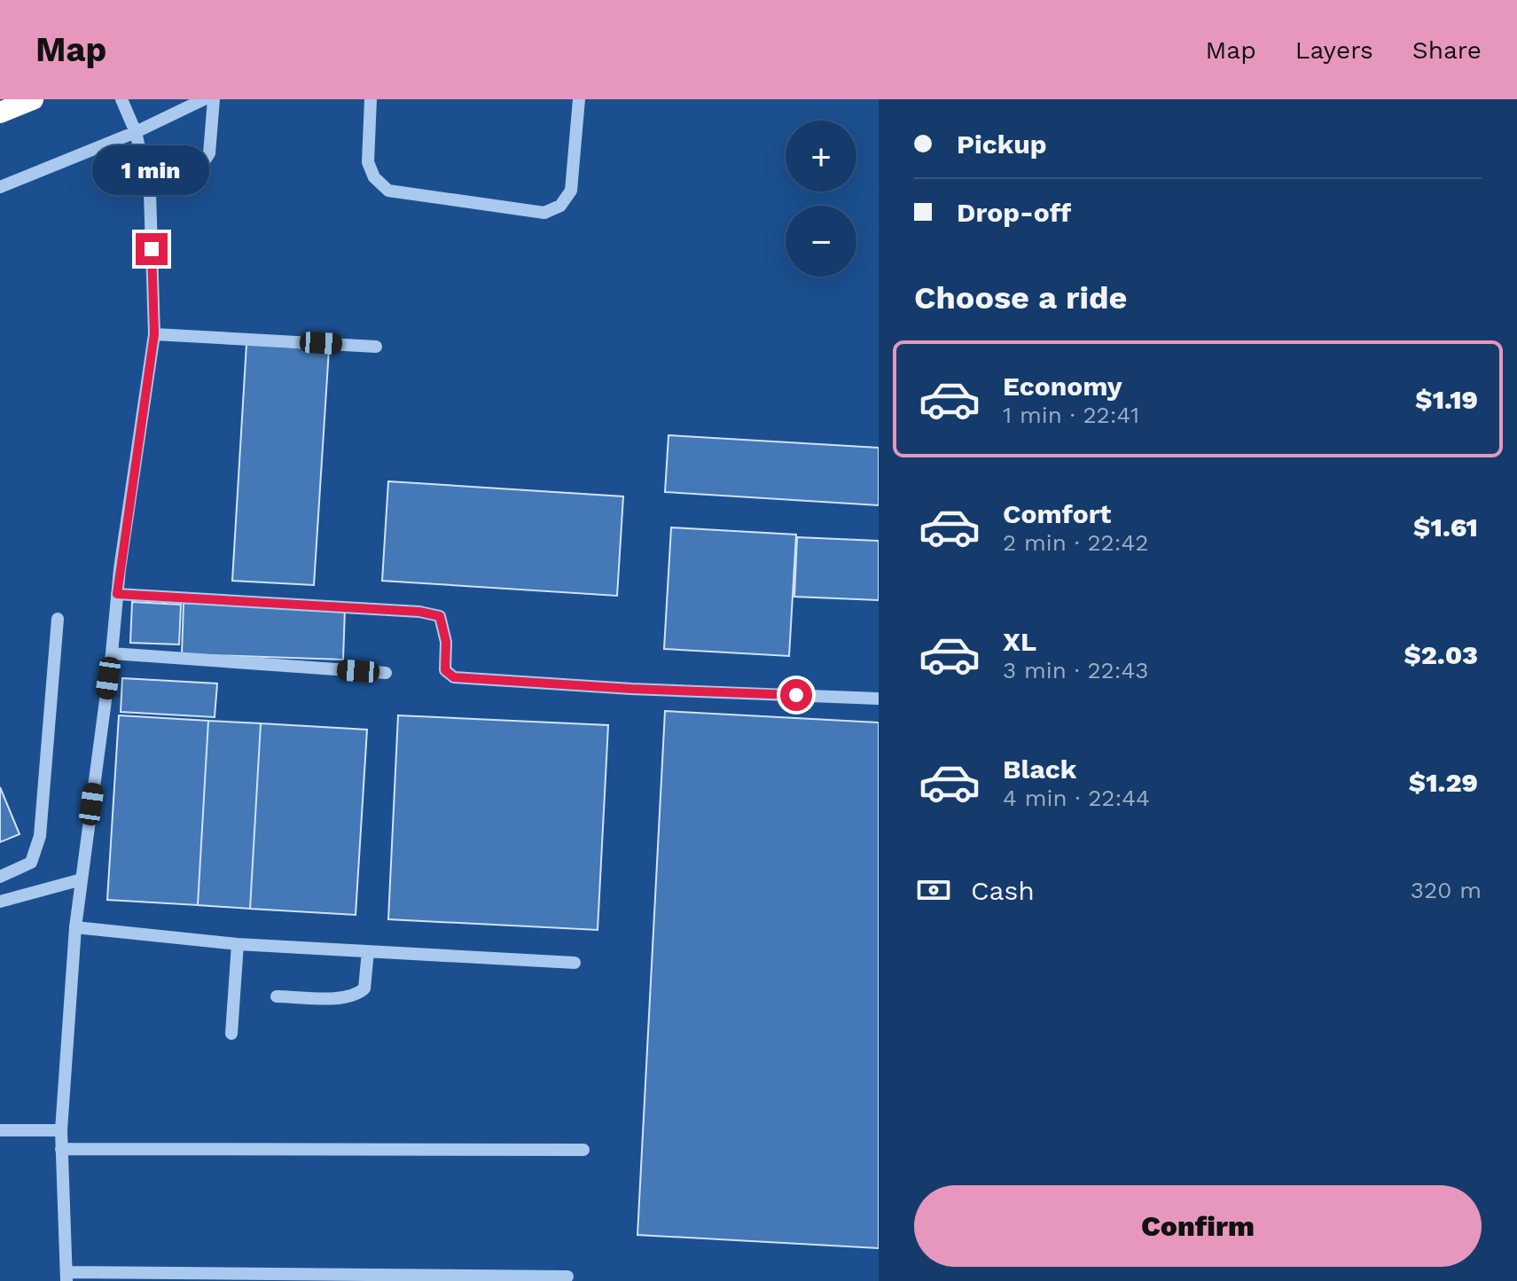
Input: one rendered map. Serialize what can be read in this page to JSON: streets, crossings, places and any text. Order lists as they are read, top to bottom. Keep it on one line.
{"page":{"header":"Map","nav":["Map","Layers","Share"],"banner":["Pickup","Drop-off"],"map_buttons":["+","−"],"bubble":"1 min","heading":"Choose a ride","list":[{"name":"Economy","note":"1 min · 22:41","value":"$1.19"},{"name":"Comfort","note":"2 min · 22:42","value":"$1.61"},{"name":"XL","note":"3 min · 22:43","value":"$2.03"},{"name":"Black","note":"4 min · 22:44","value":"$1.29"}],"pay":["Cash","320 m"],"buttons":"Confirm"}}
